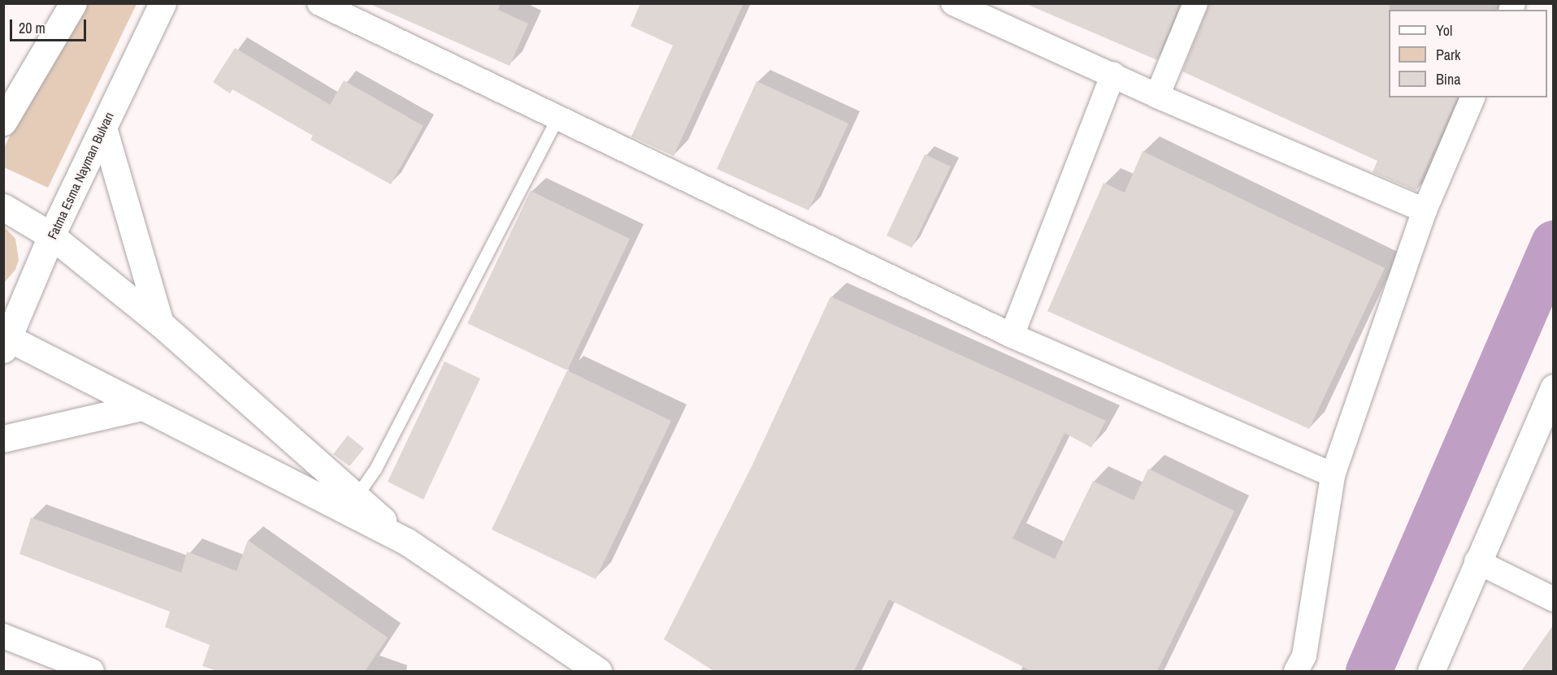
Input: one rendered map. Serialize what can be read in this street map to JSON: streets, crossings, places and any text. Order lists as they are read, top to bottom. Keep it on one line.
{"streets":{"main road":["Fatma Esma Nayman Bulvarı"]},"legend":["Yol","Park","Bina"],"scale_bar":"20 m"}
